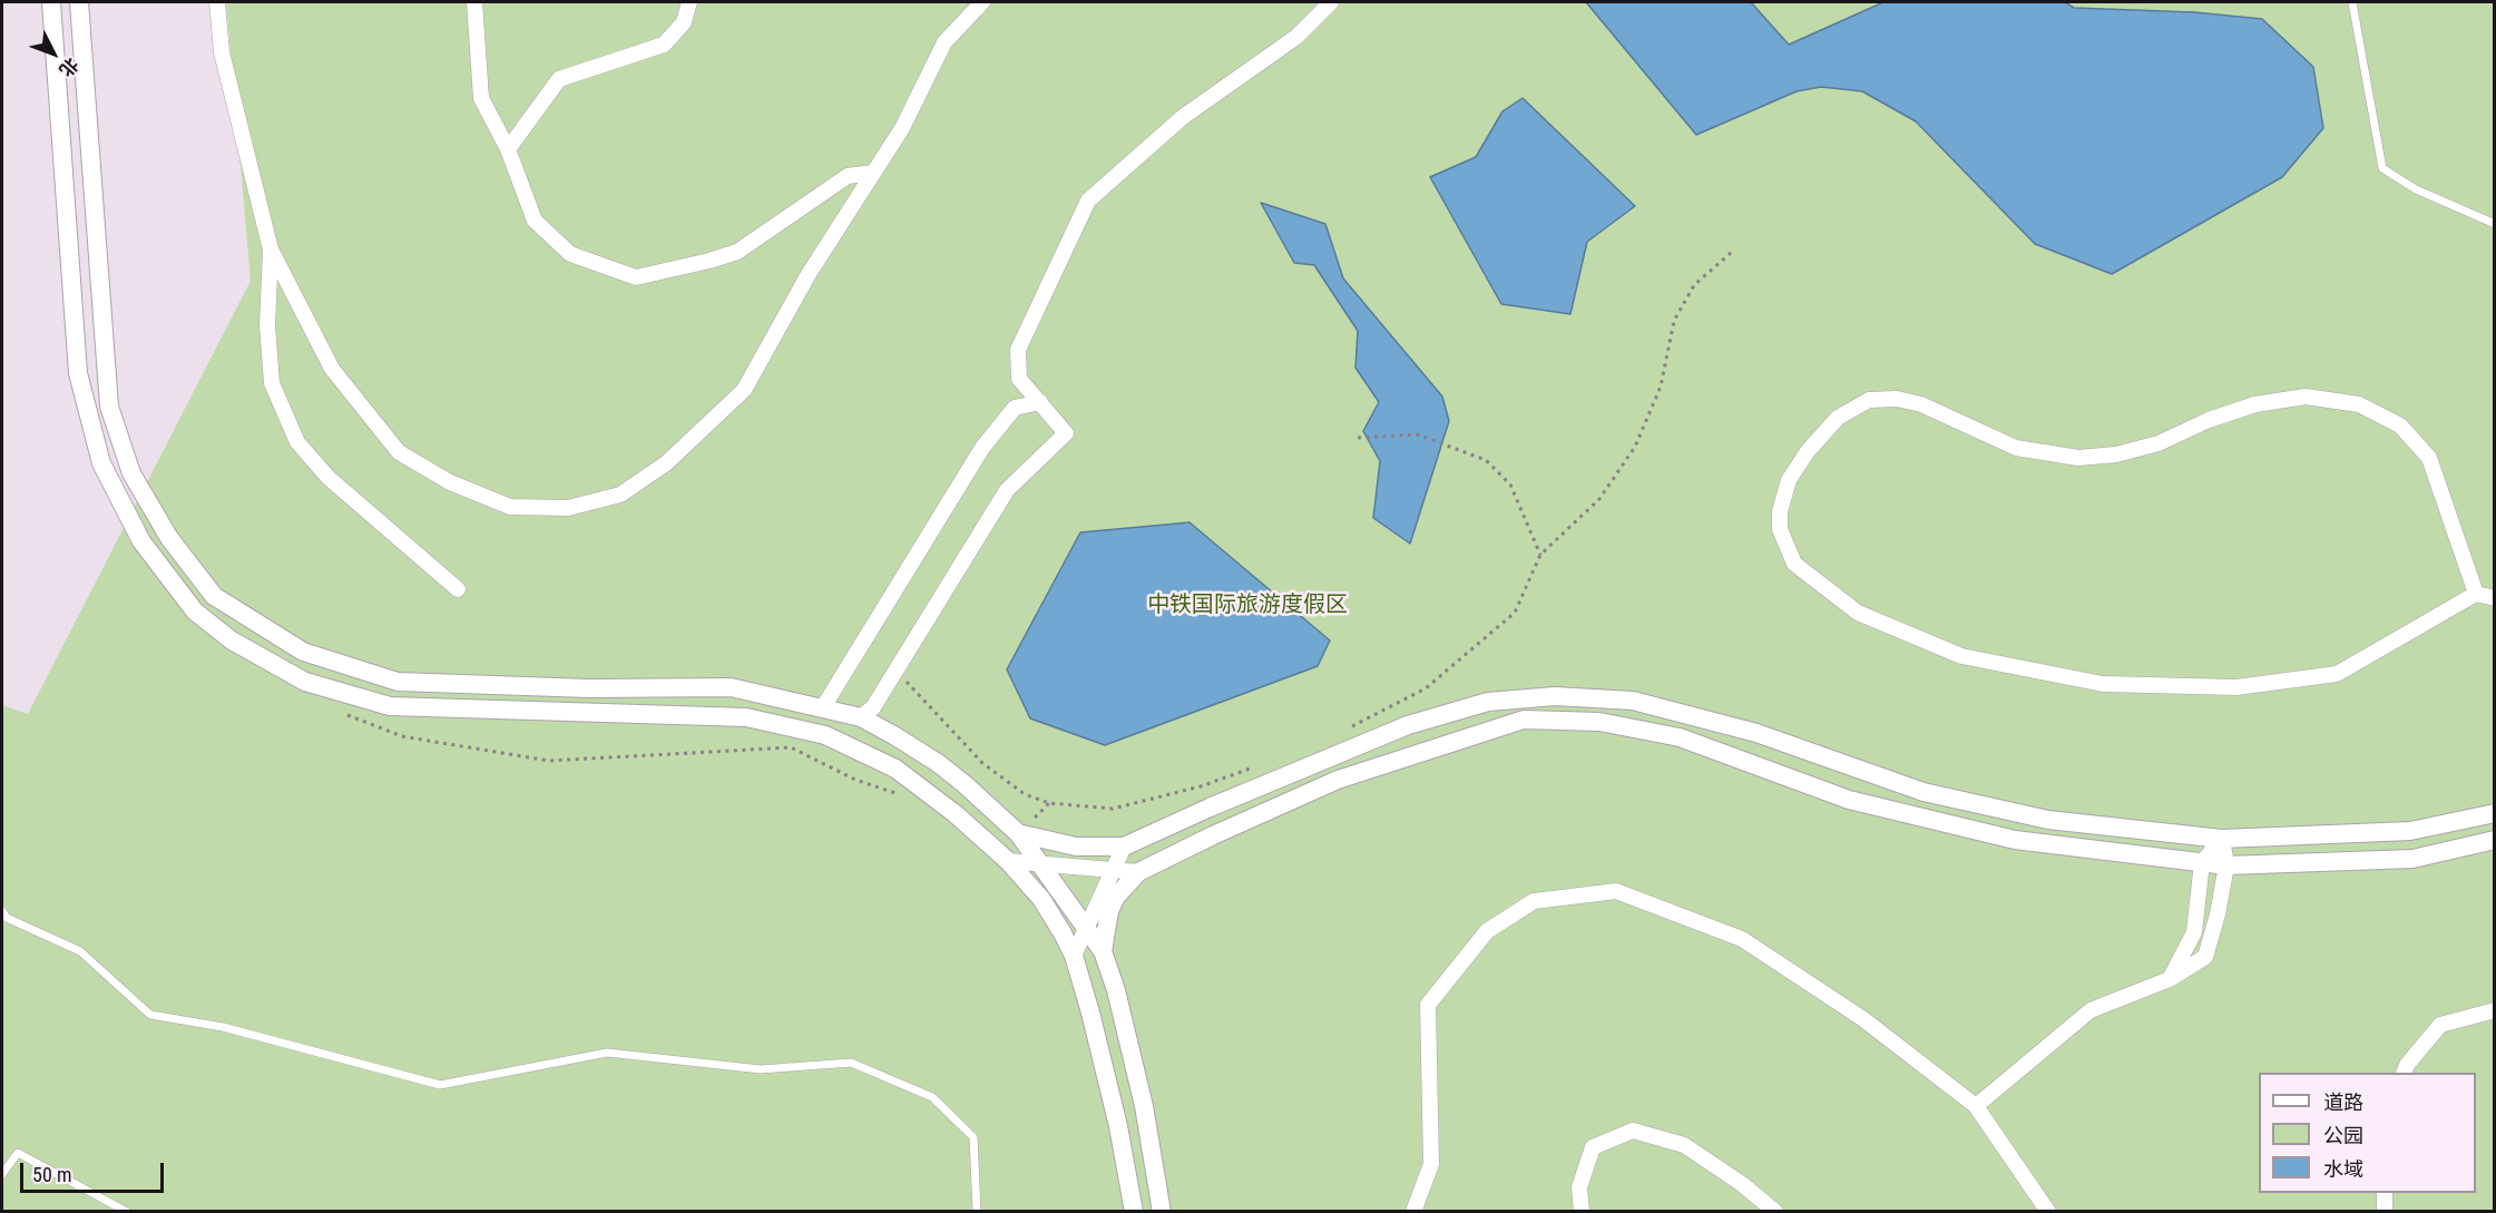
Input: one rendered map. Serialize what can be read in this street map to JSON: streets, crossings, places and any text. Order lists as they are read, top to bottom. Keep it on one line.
{"parks":["中铁国际旅游度假区"],"legend":["道路","公园","水域"],"scale_bar":"50 m","north":"bottom right"}
